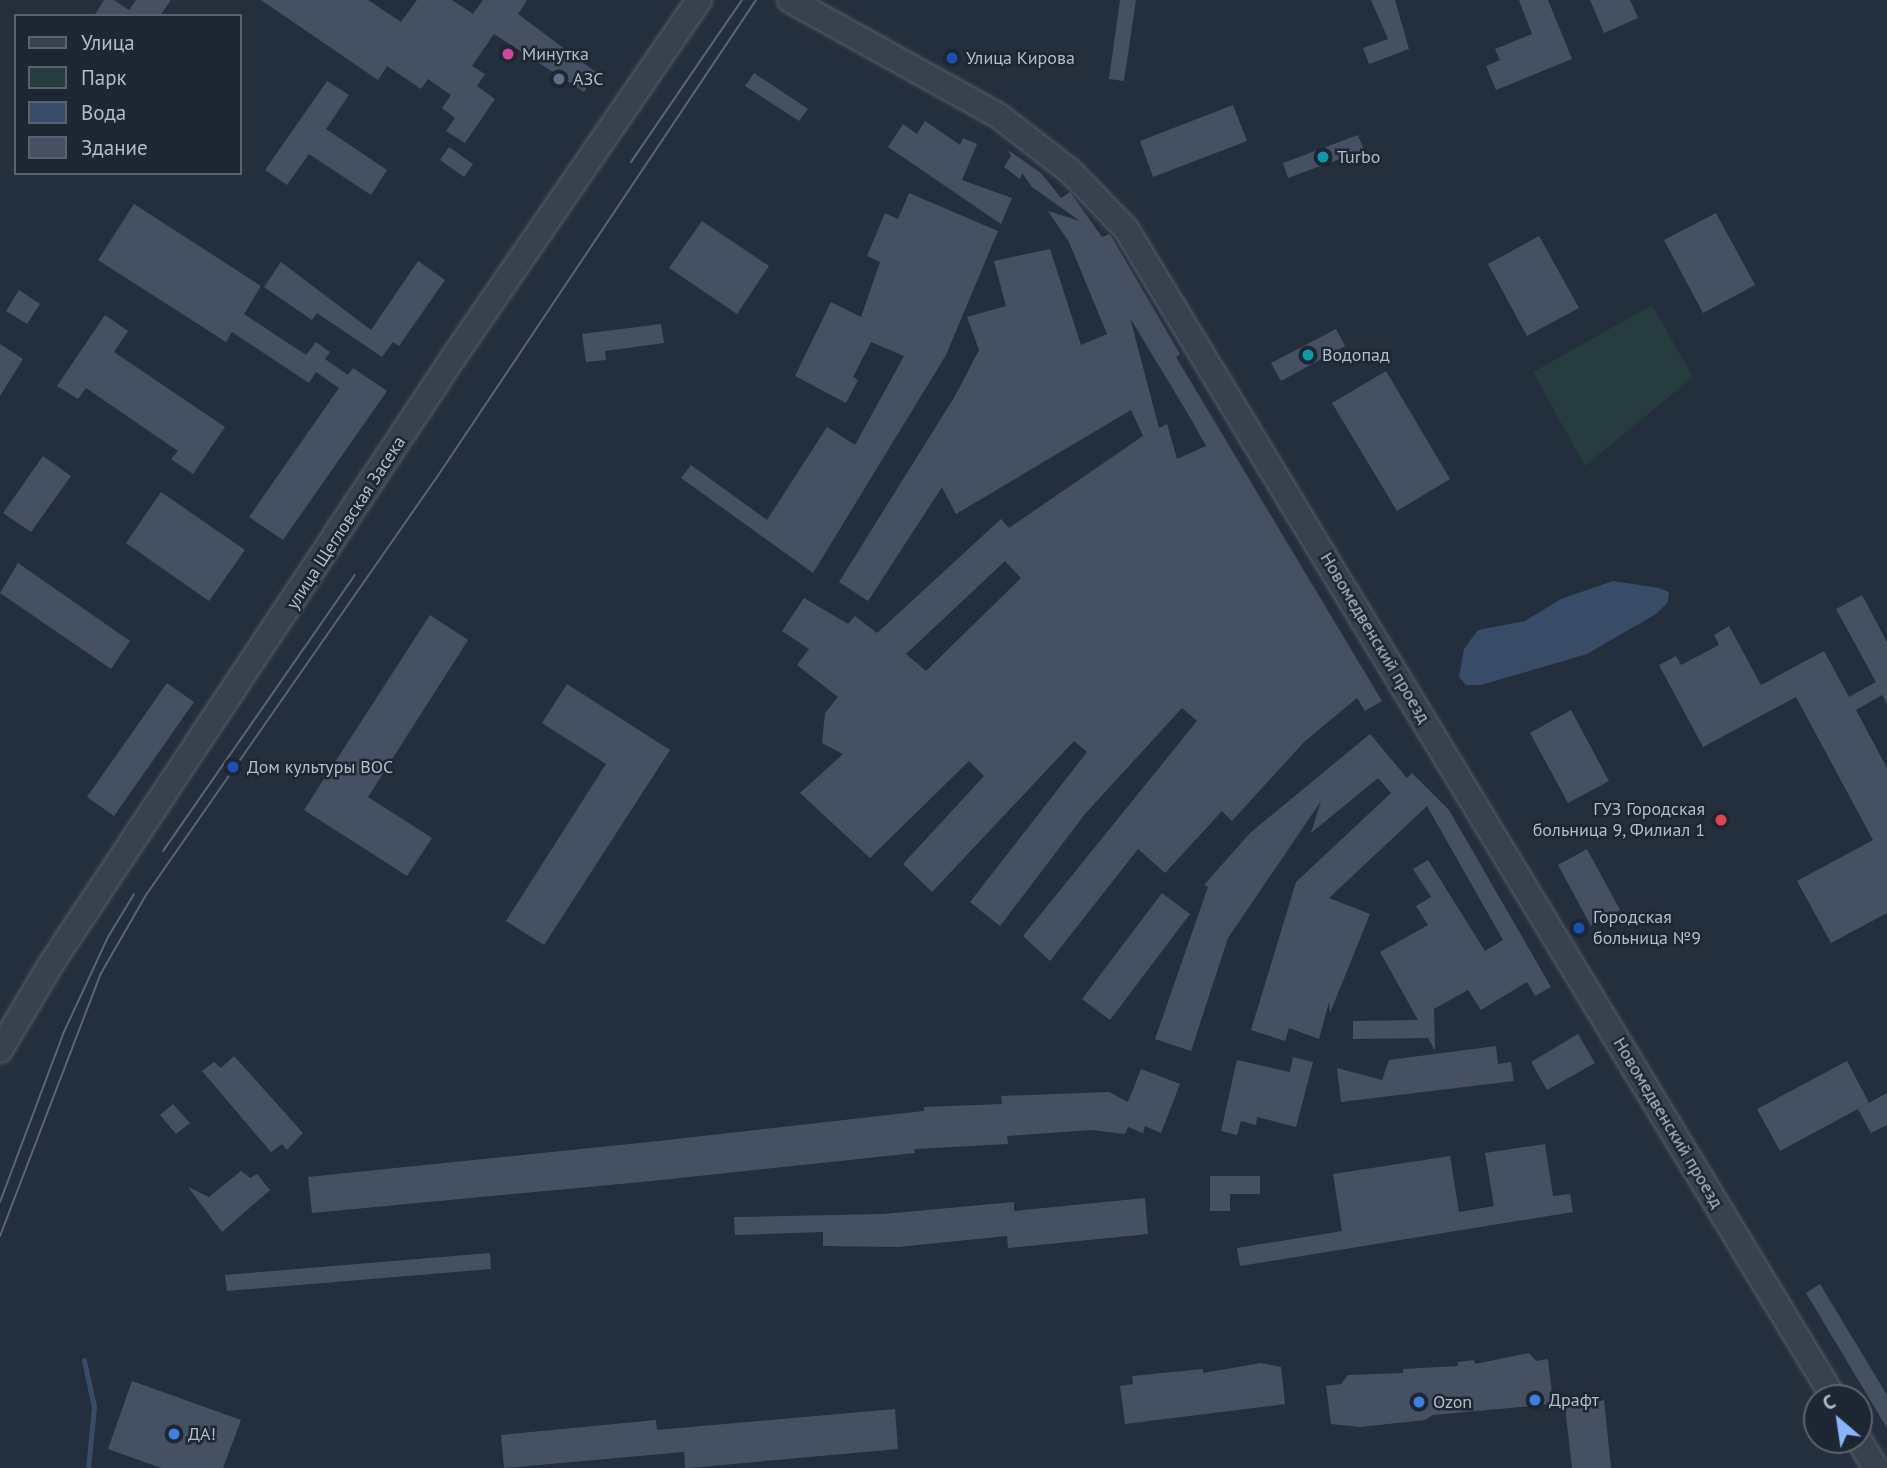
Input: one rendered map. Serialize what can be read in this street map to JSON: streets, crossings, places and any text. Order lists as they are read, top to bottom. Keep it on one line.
{"streets":{"street":["улица Щегловская Засека","Новомедвенский проезд"]},"places":["Минутка","Улица Кирова","АЗС","Turbo","Водопад","Дом культуры ВОС","ГУЗ Городская больница 9, Филиал 1","Городская больница №9","Драфт","Ozon","ДА!"],"legend":["Улица","Парк","Вода","Здание"],"north":"top left"}
